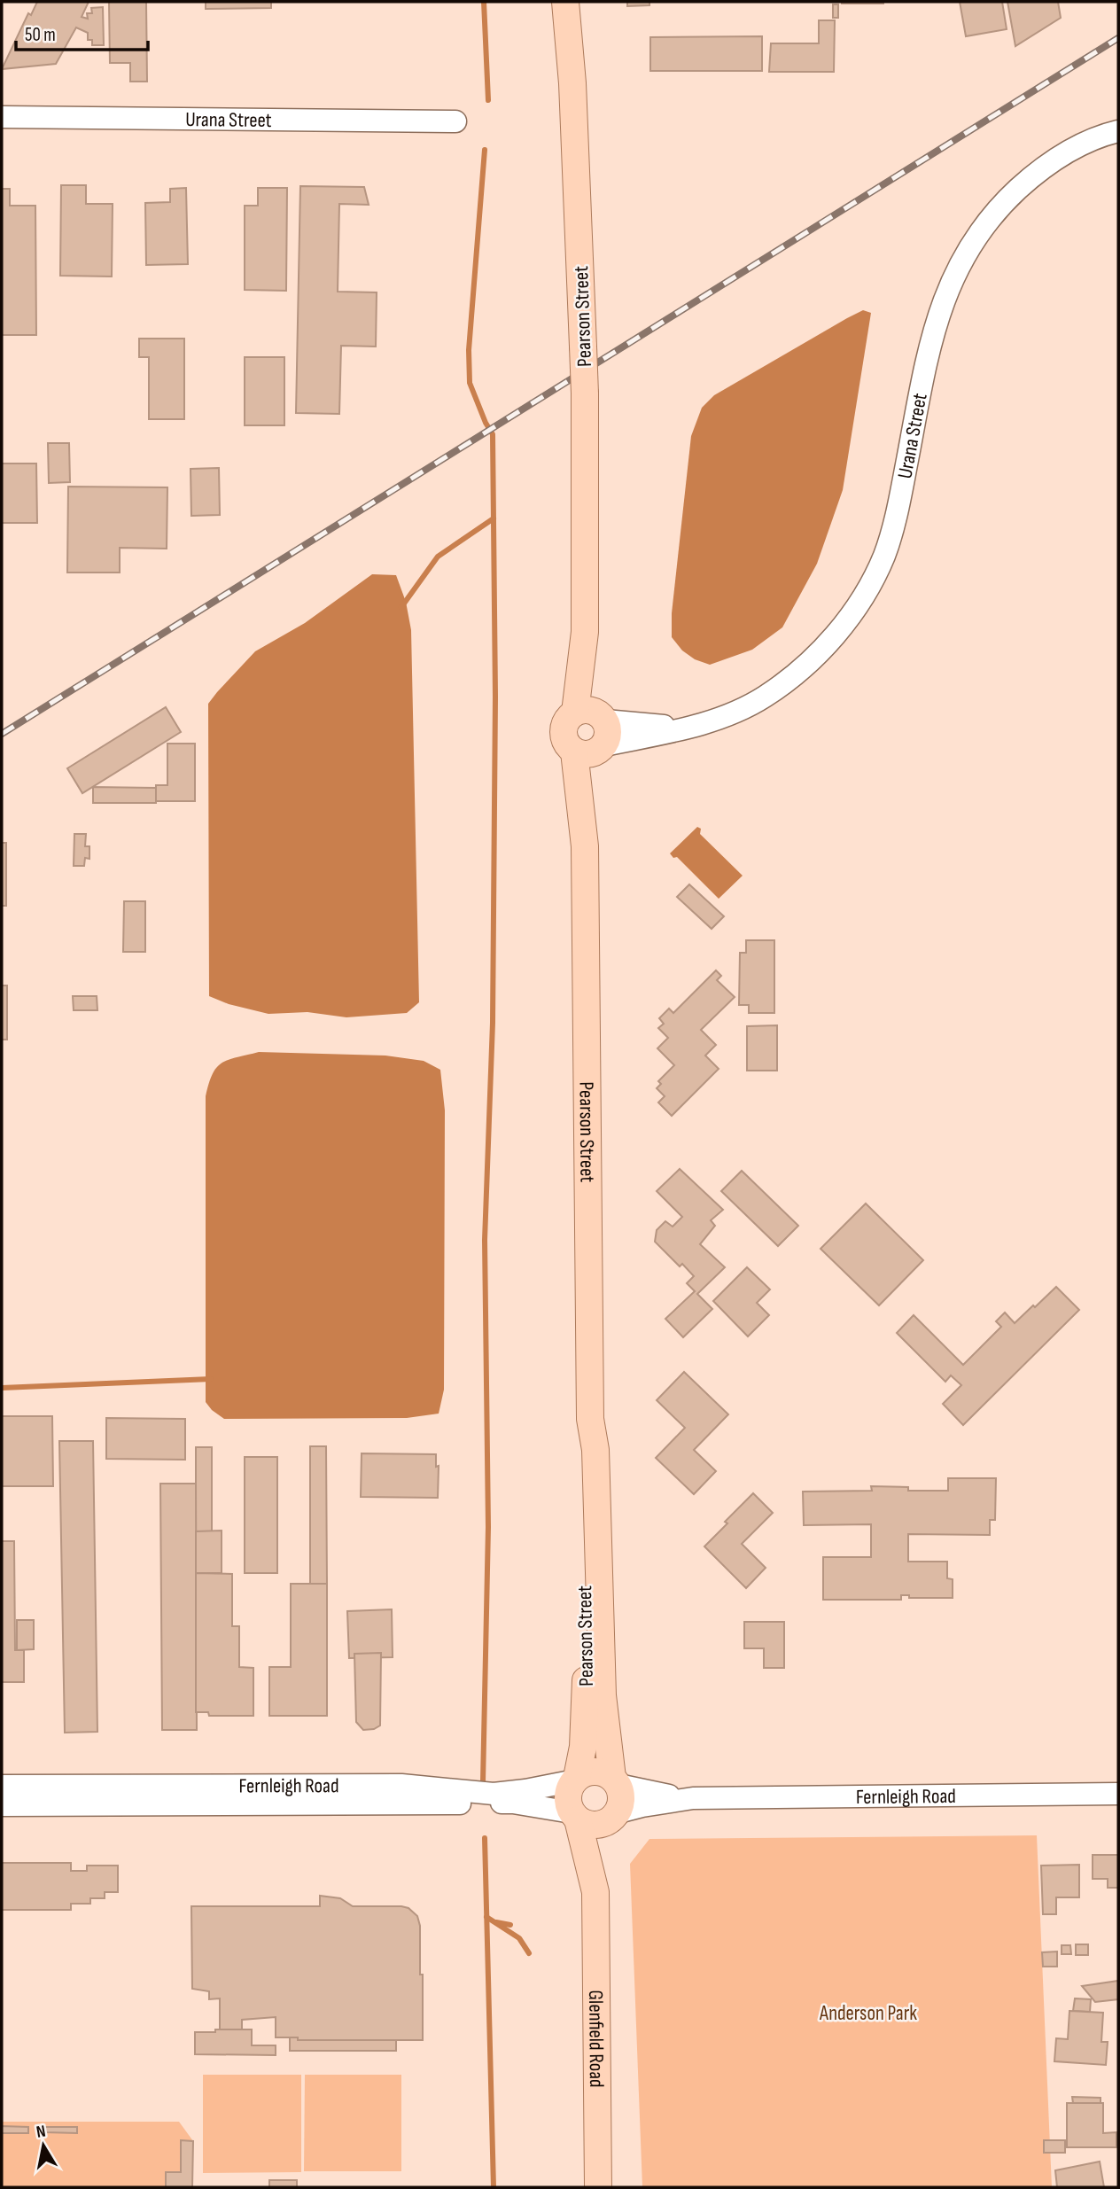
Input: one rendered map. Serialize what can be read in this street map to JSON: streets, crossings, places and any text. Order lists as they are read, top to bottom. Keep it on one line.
{"streets":{"main road":["Pearson Street","Glenfield Road"],"street":["Urana Street","Fernleigh Road"]},"crossings":[["Urana Street","Pearson Street"],["Pearson Street","Fernleigh Road"],["Pearson Street","Glenfield Road"],["Fernleigh Road","Glenfield Road"]],"parks":["Anderson Park"],"scale_bar":"50 m","north":"top"}
